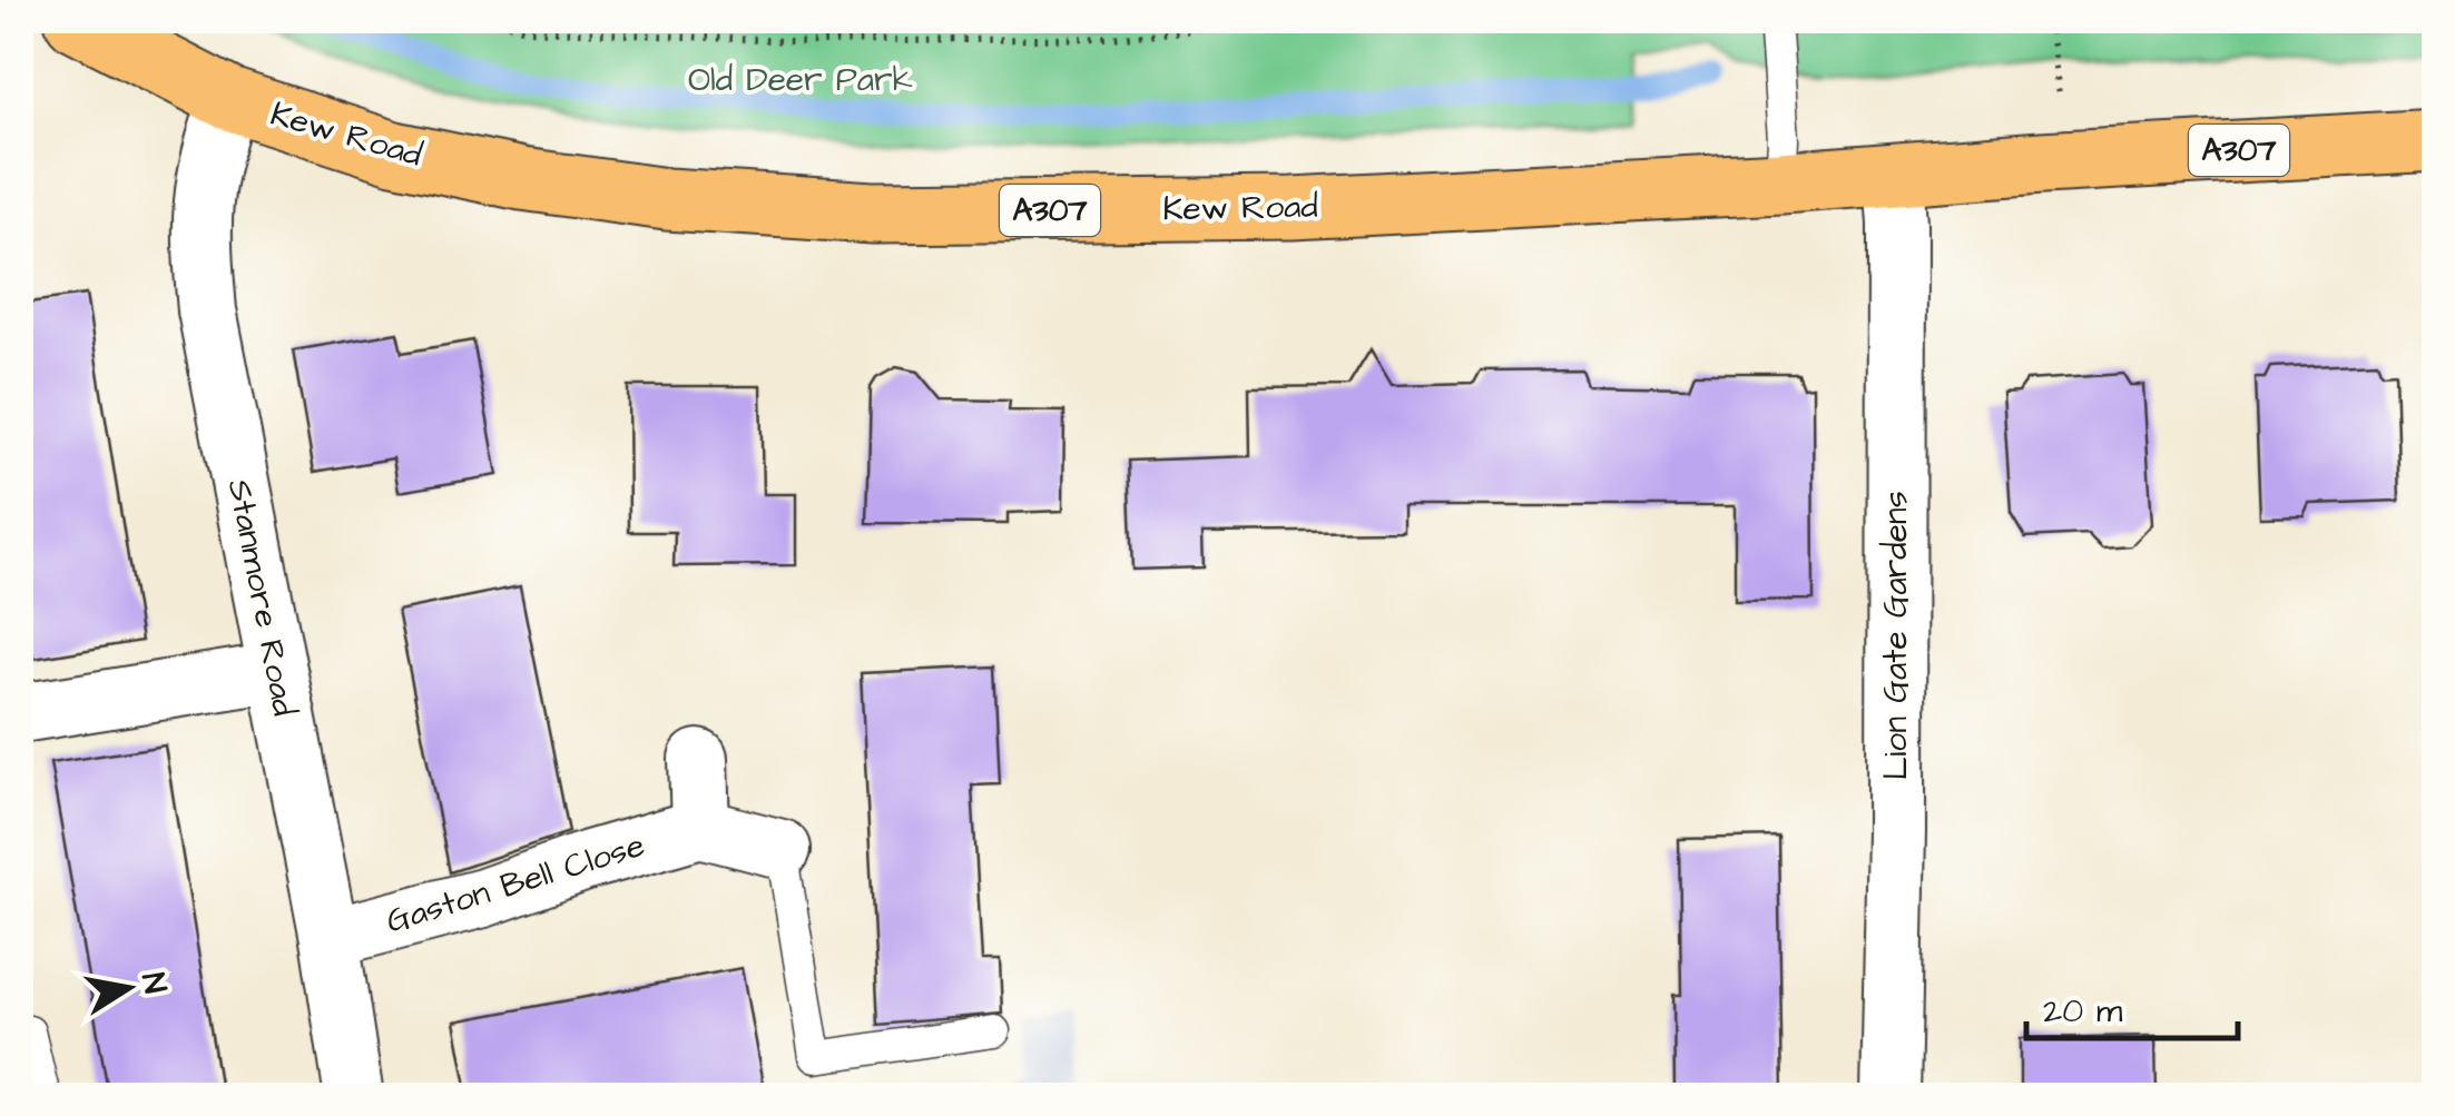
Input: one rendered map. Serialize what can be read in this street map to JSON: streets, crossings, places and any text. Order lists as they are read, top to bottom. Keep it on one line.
{"streets":{"main road":["Kew Road","A307"],"street":["Stanmore Road","Lion Gate Gardens","Gaston Bell Close"]},"crossings":[["Kew Road","Stanmore Road"],["Kew Road","Lion Gate Gardens"],["Stanmore Road","Gaston Bell Close"]],"parks":["Old Deer Park"],"scale_bar":"20 m","north":"right"}
